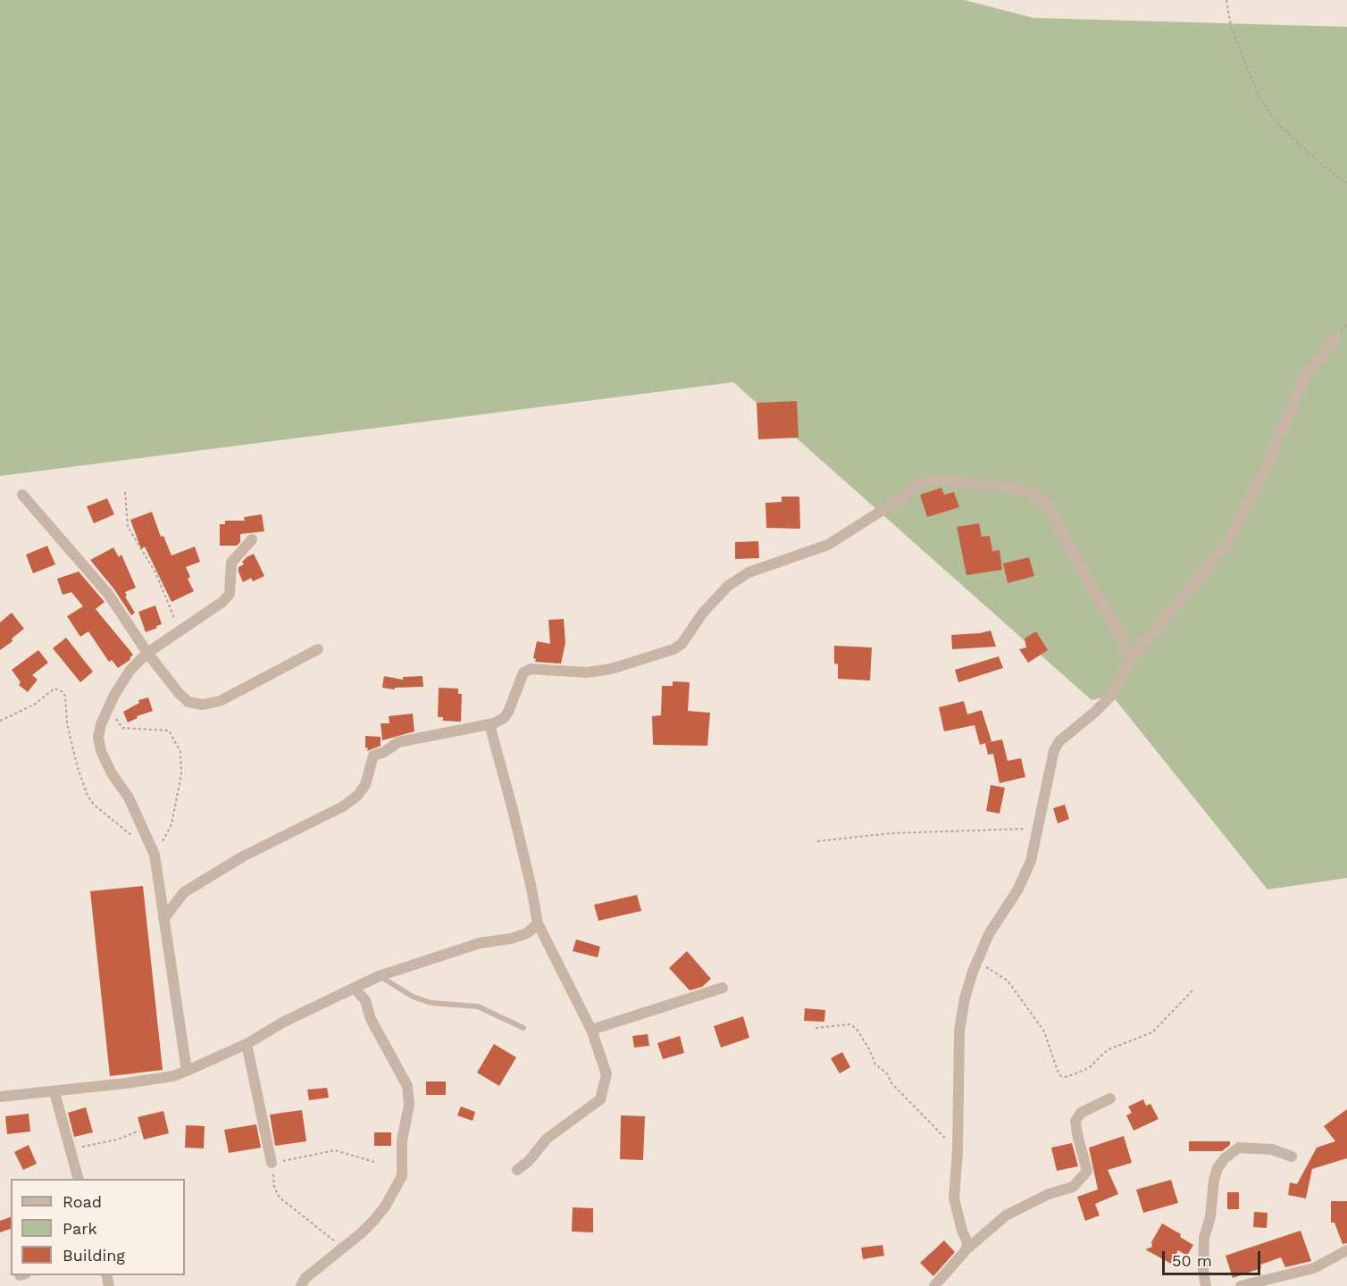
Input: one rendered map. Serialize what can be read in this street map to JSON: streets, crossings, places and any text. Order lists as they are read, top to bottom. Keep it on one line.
{"legend":["Road","Park","Building"],"scale_bar":"50 m"}
